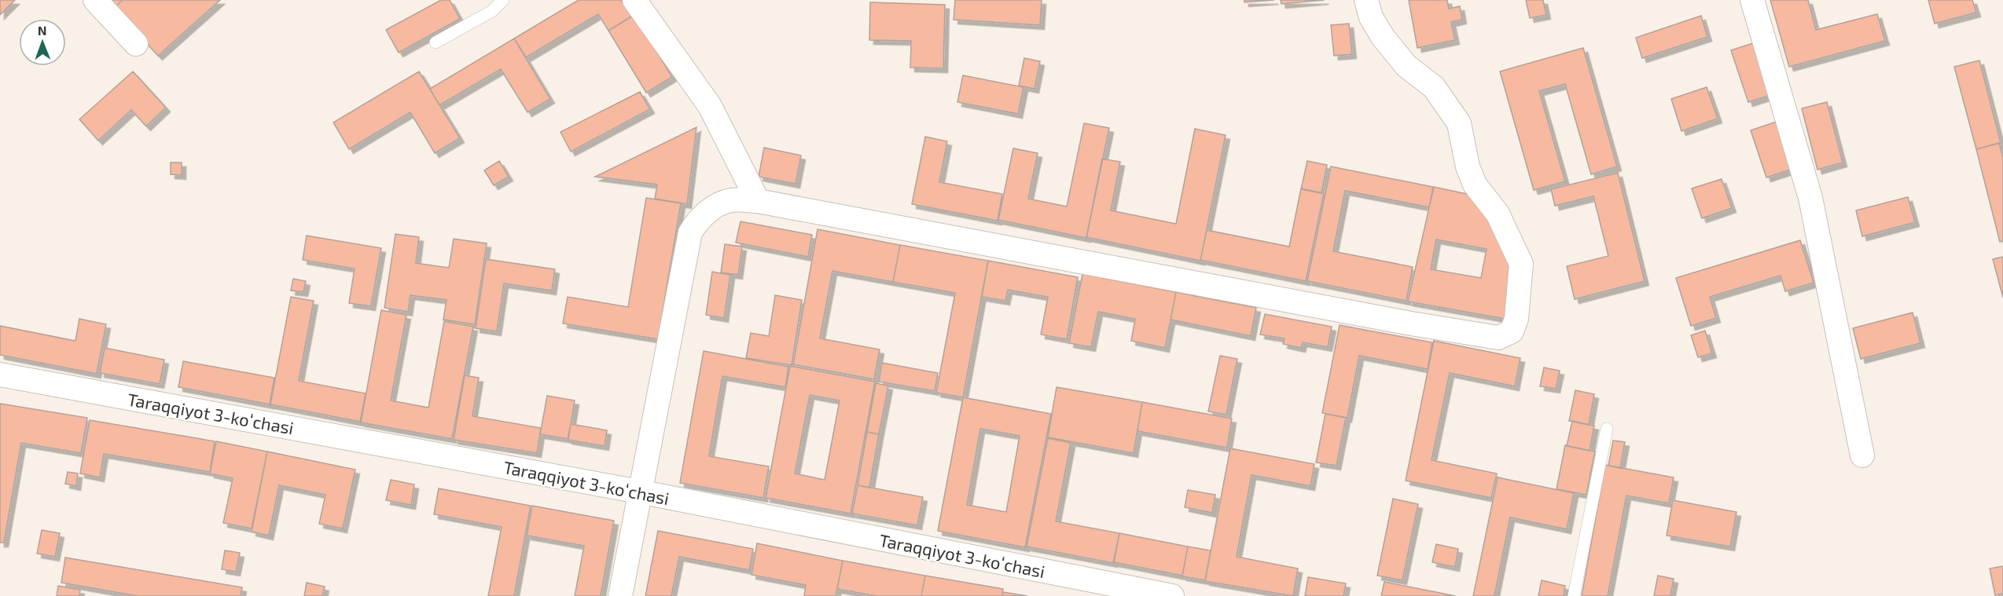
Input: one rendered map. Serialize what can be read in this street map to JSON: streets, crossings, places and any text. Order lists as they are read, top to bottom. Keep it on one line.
{"streets":{"street":["Taraqqiyot 3-koʻchasi"]},"north":"top"}
